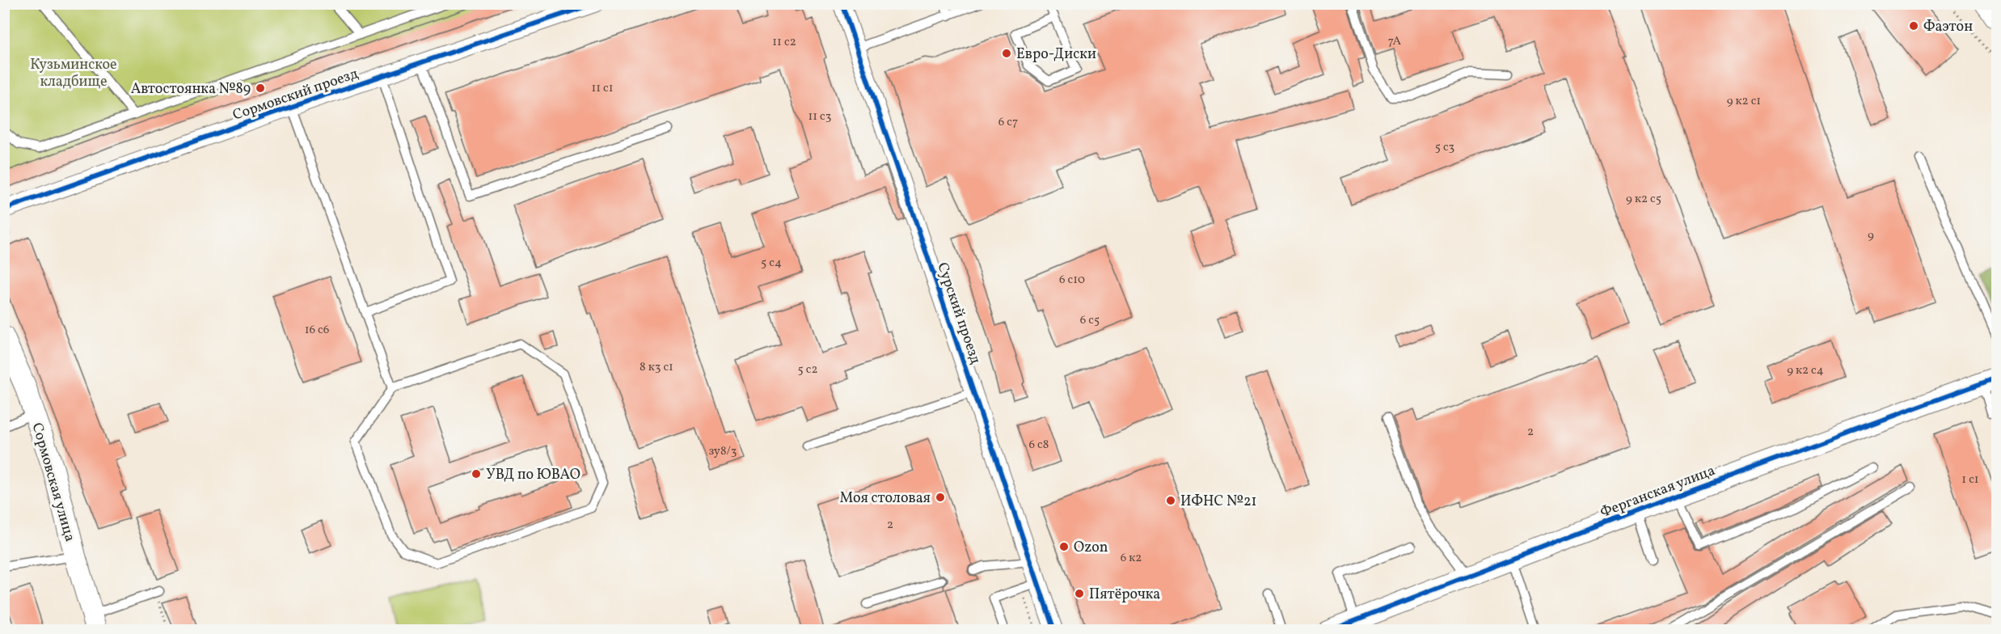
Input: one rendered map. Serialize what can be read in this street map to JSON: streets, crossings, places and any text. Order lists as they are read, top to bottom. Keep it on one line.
{"streets":{"street":["Сормовский проезд","Сурский проезд","Сормовская улица","Ферганская улица"]},"parks":["Кузьминское кладбище"],"places":["Фаэтон","Евро-Диски","Автостоянка №89","УВД по ЮВАО","Моя столовая","ИФНС №21","Ozon","Пятёрочка"],"house_numbers":["7А","11 с2","11 с1","9 к2 с1","11 с3","6 с7","5 с3","9 к2 с5","9","5 с4","6 с10","6 с5","16 с6","8 к3 с1","5 с2","9 к2 с4","2","6 с8","зу8/3","1 с1","2","6 к2"]}
